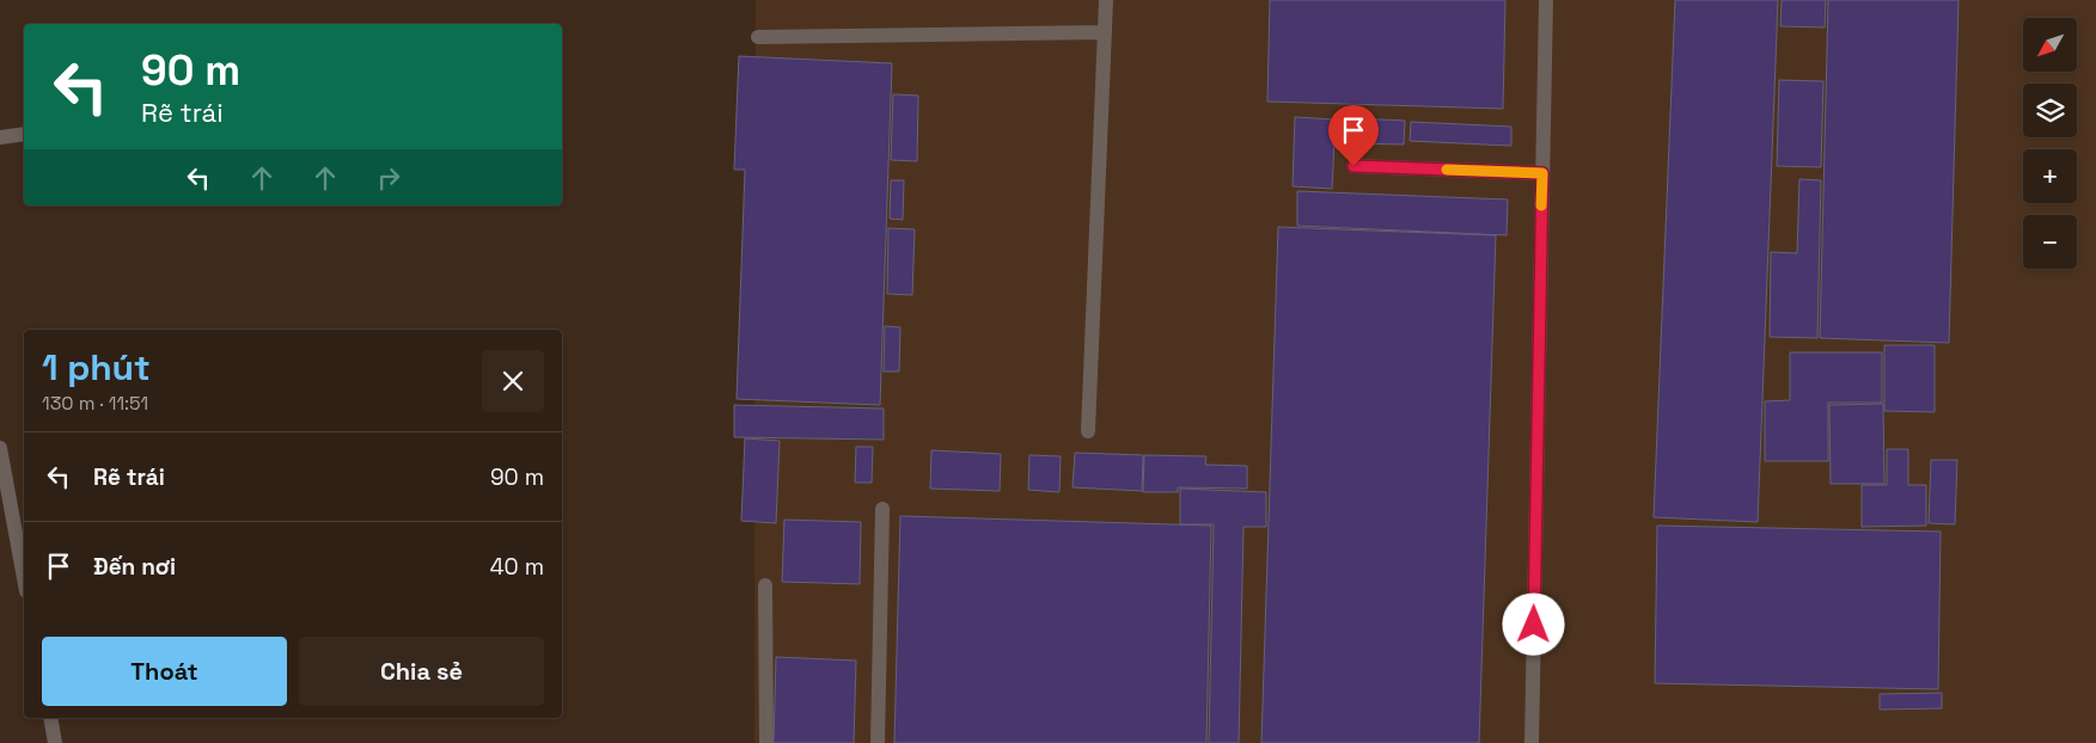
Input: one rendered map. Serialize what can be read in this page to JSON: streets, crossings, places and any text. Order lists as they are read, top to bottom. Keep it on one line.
{"north":"bottom left","page":{"map_buttons":["+","−"],"turn":["90 m","Rẽ trái"],"heading":["1 phút","130 m · 11:51"],"list":[{"name":"Rẽ trái","value":"90 m"},{"name":"Đến nơi","value":"40 m"}],"buttons":["Thoát","Chia sẻ"]}}
